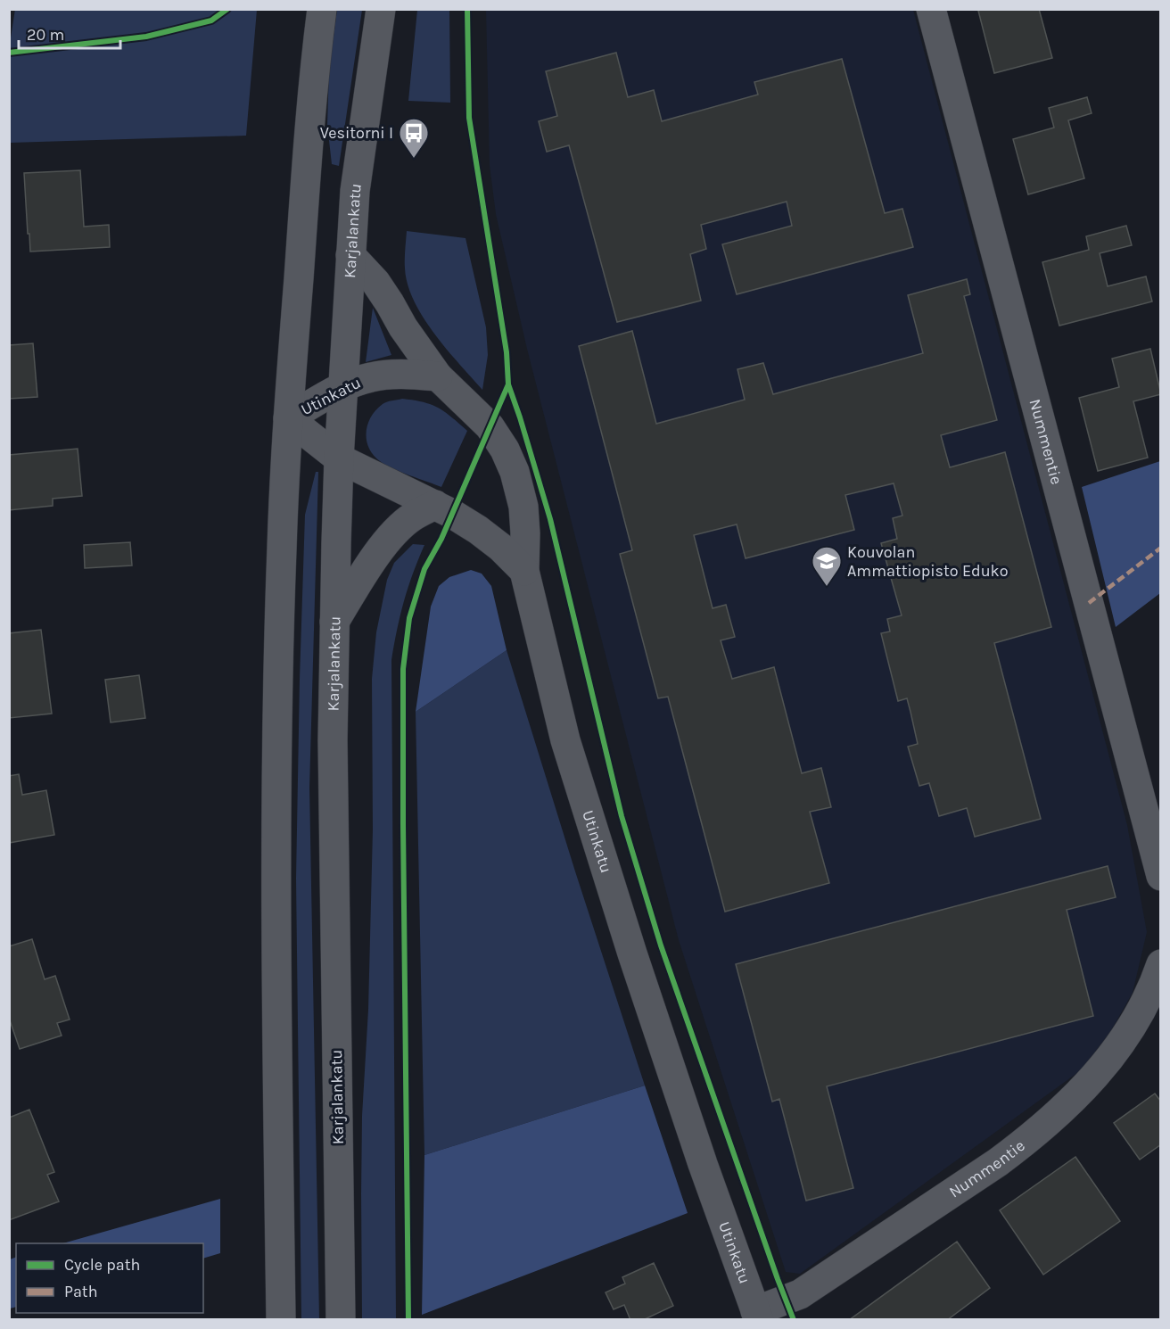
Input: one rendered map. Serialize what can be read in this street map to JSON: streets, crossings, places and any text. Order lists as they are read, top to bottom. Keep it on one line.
{"streets":{"street":["Karjalankatu","Utinkatu","Nummentie"]},"crossings":[["Karjalankatu","Utinkatu"],["Utinkatu","Nummentie"]],"places":{"bus stop":["Vesitorni I"],"school or university":["Kouvolan Ammattiopisto Eduko"]},"legend":["Cycle path","Path"],"scale_bar":"20 m"}
